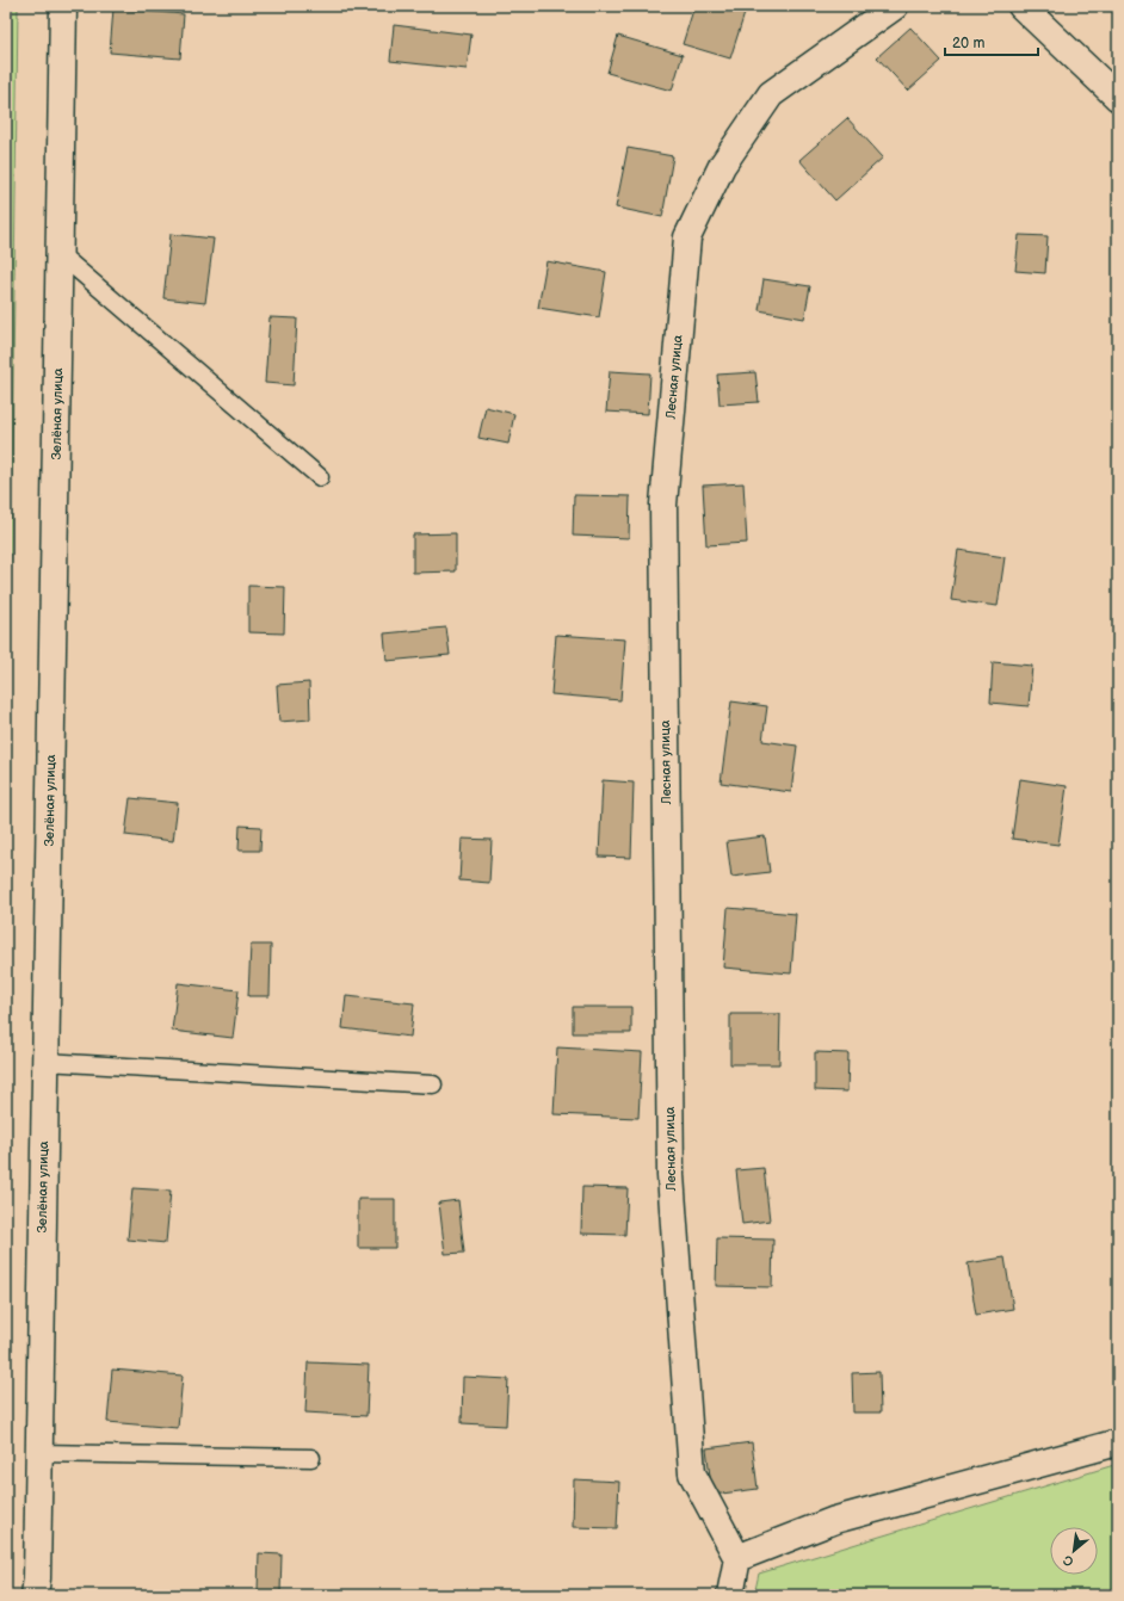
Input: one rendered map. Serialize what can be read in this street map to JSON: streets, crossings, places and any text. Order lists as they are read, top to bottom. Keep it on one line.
{"streets":{"street":["Лесная улица","Зелёная улица"]},"scale_bar":"20 m","north":"bottom left"}
